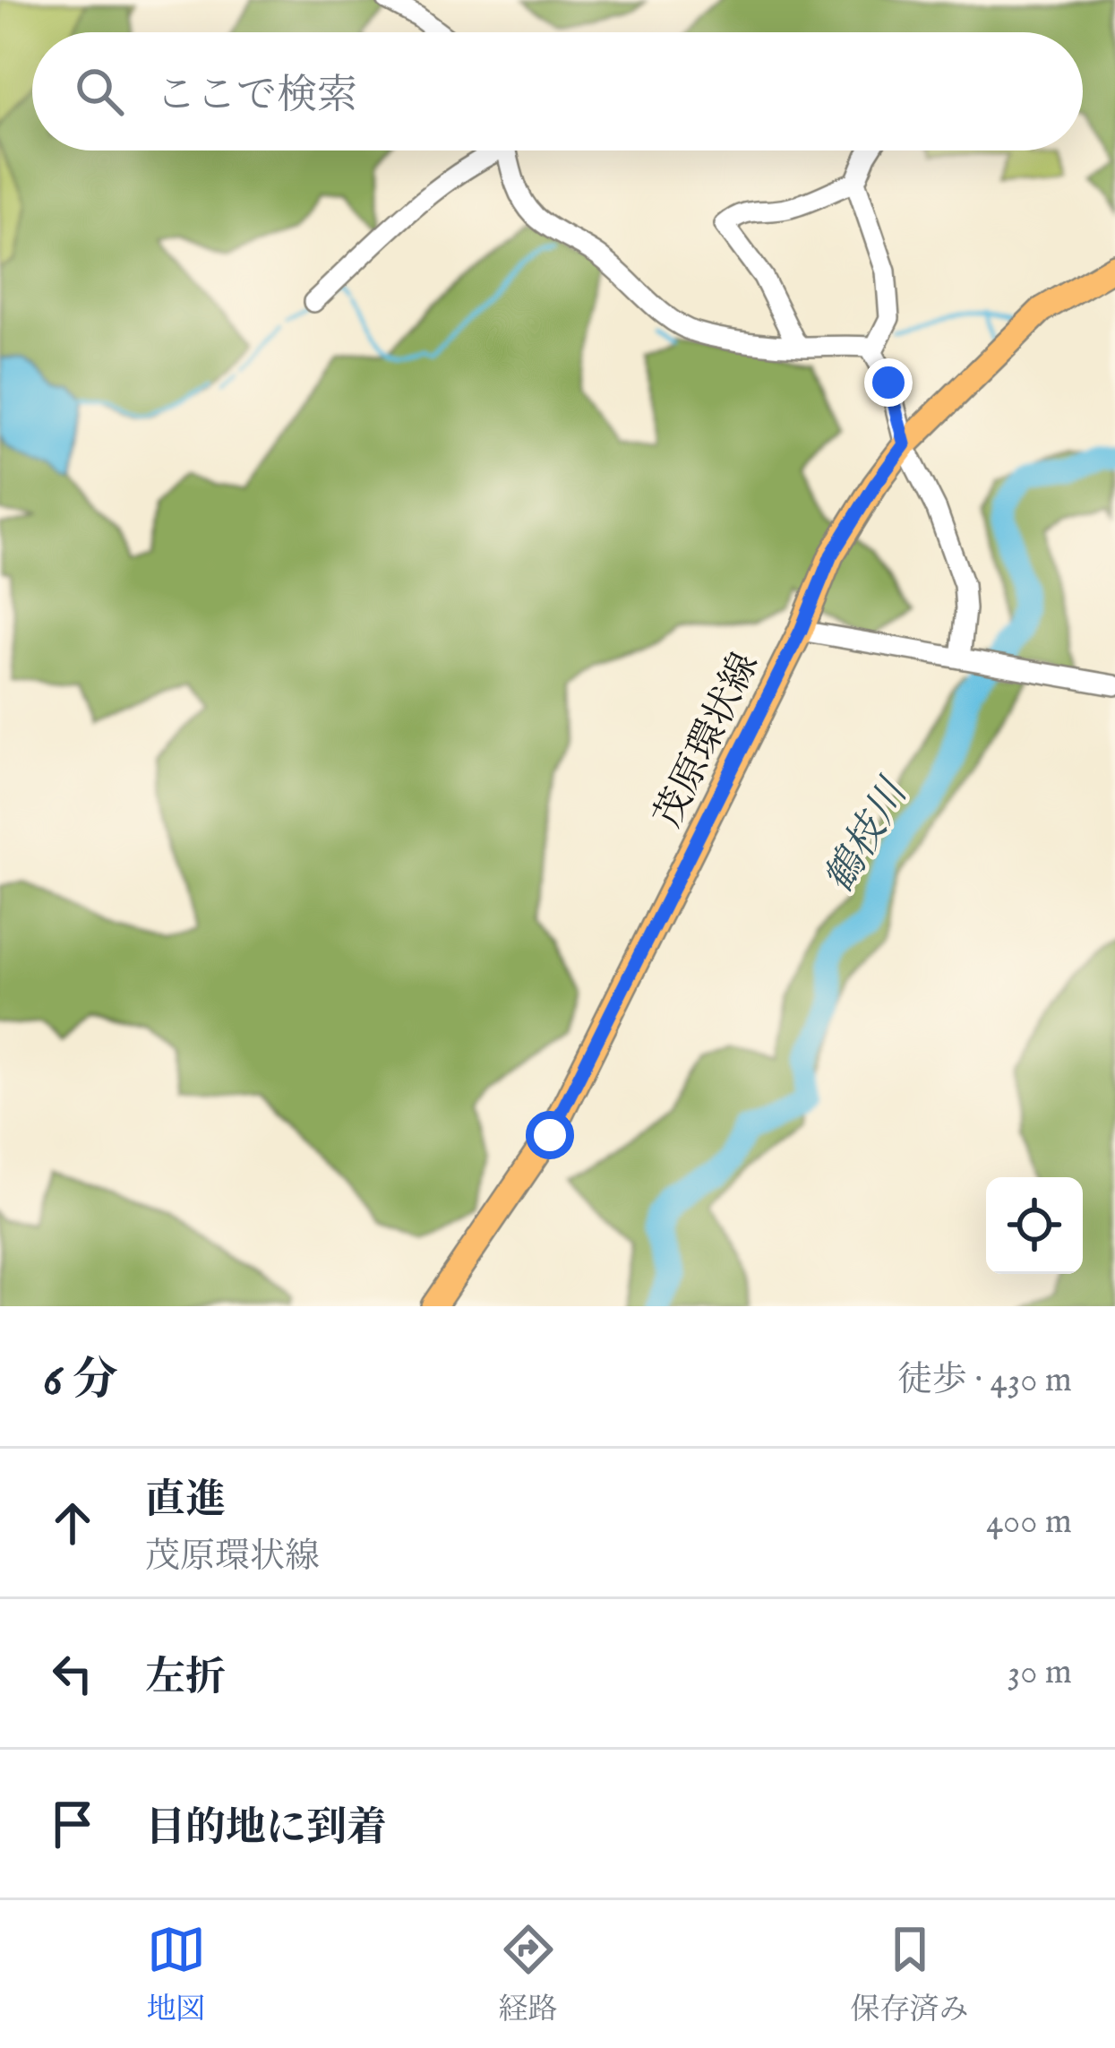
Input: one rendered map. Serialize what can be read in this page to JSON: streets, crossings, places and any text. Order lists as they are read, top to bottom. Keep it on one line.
{"streets":{"main road":["茂原環状線"]},"water":["鶴枝川"],"page":{"search":"ここで検索","heading":["6 分","徒歩 · 430 m"],"list":[["直進","茂原環状線","400 m"],["左折","30 m"],"目的地に到着"],"nav":["地図","経路","保存済み"]}}
